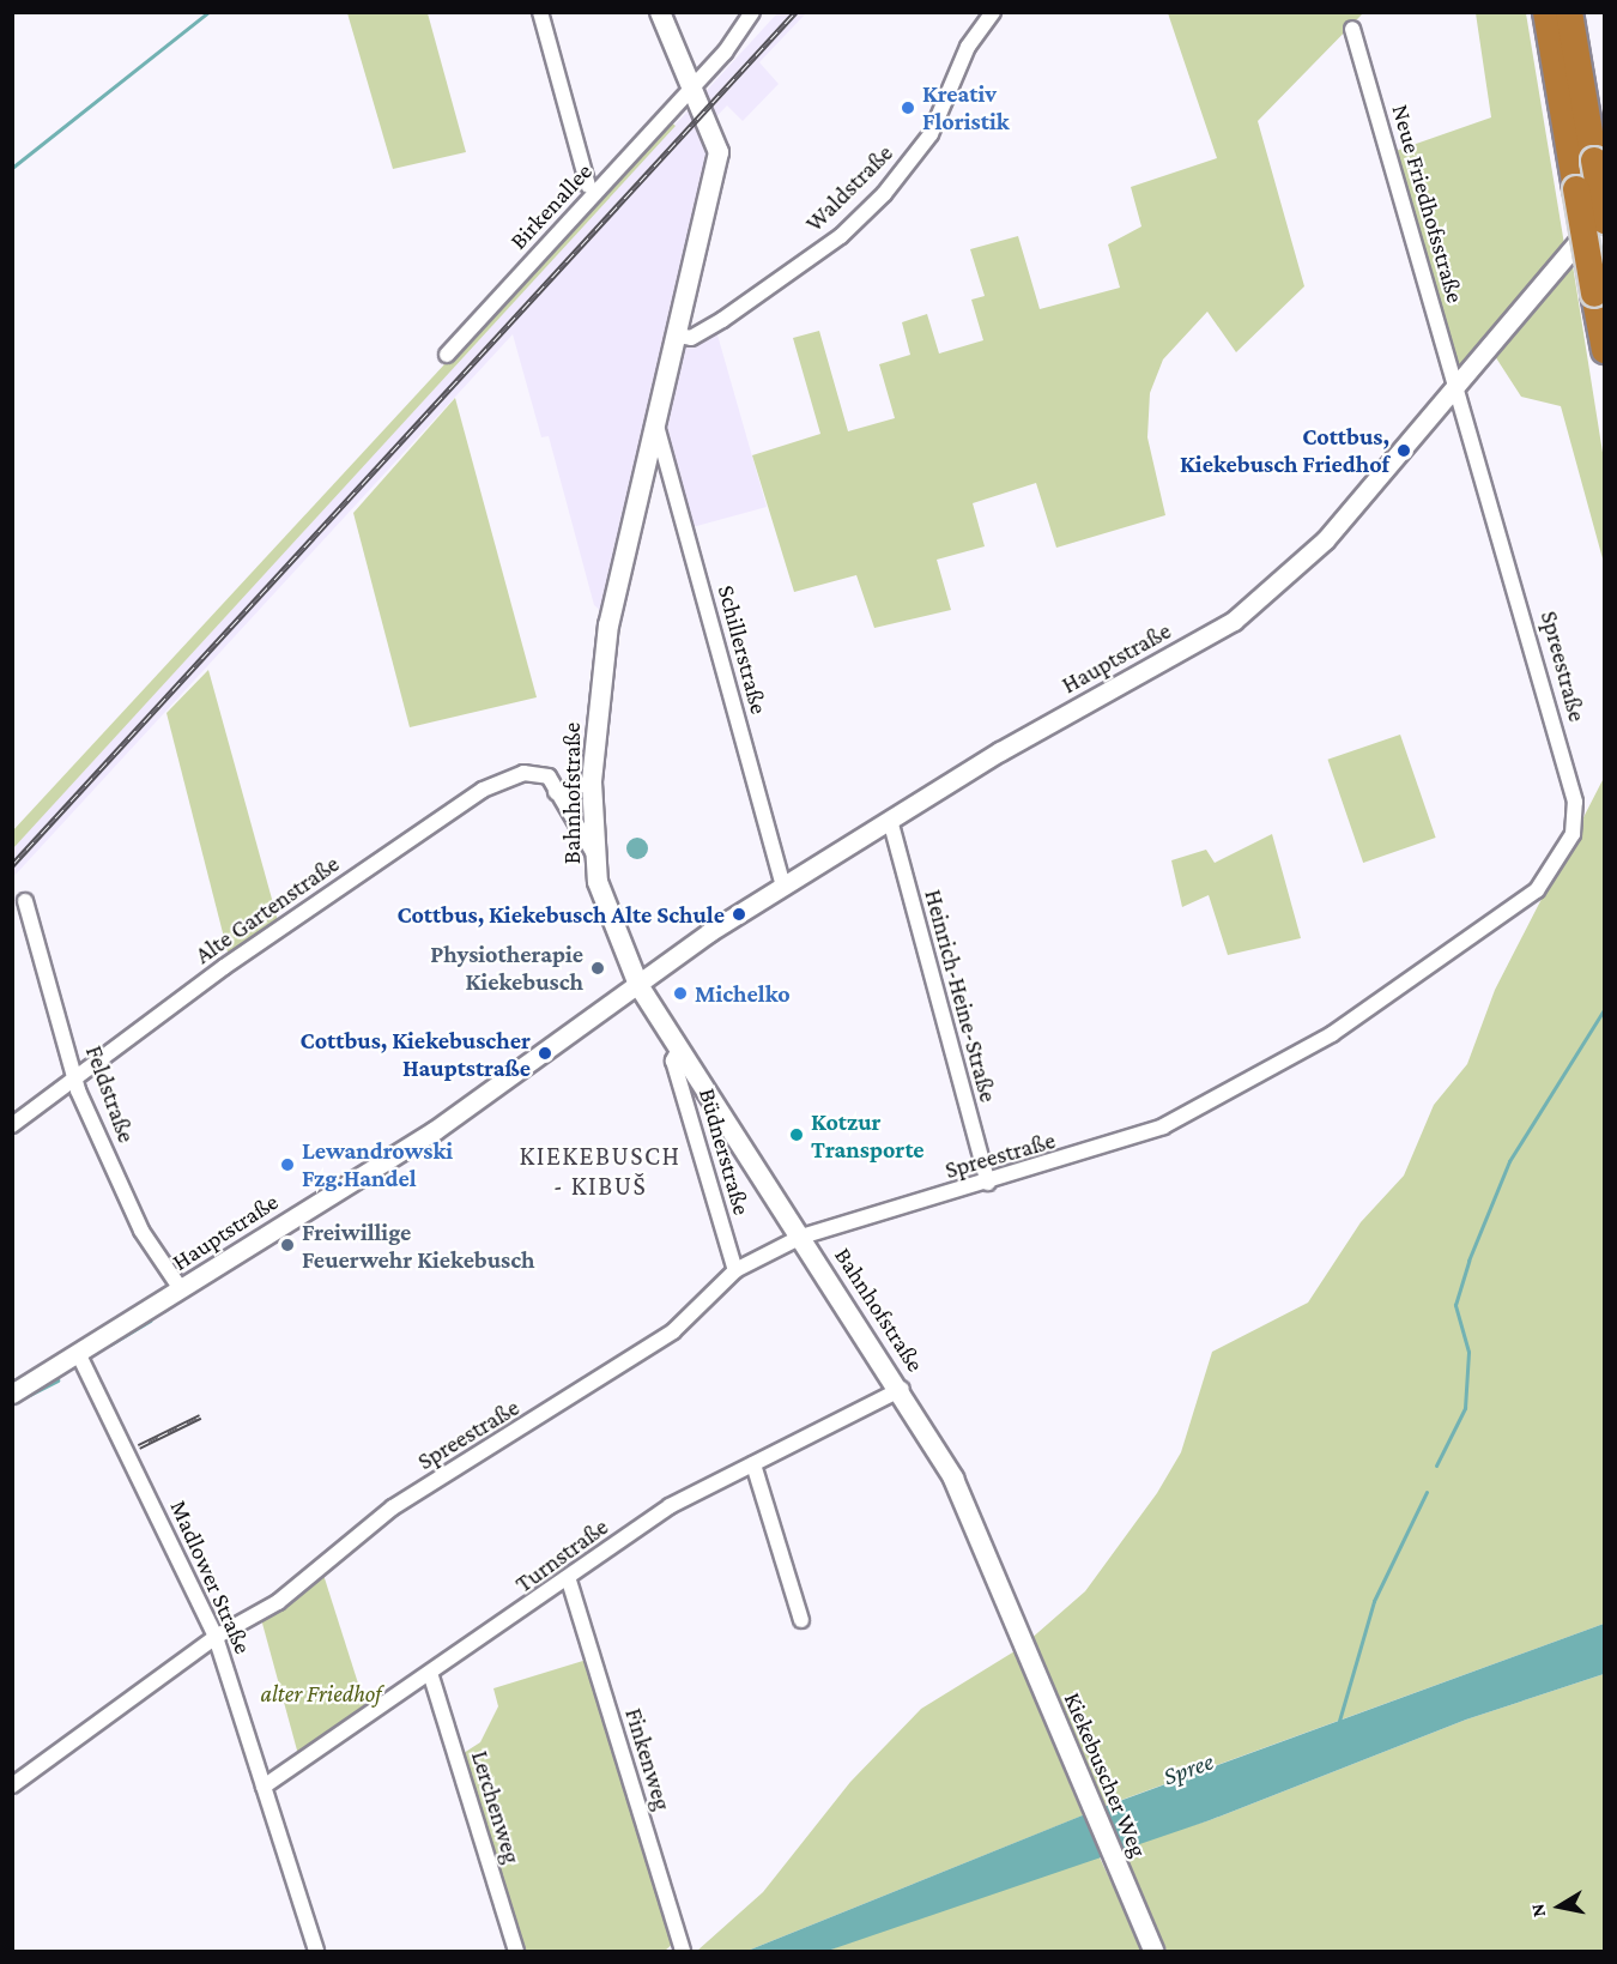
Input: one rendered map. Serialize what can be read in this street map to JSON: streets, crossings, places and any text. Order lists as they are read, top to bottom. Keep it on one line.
{"streets":{"main road":["Bahnhofstraße","Kiekebuscher Weg"],"street":["Waldstraße","Neue Friedhofsstraße","Birkenallee","Schillerstraße","Hauptstraße","Spreestraße","Alte Gartenstraße","Heinrich-Heine-Straße","Feldstraße","Büdnerstraße","Turnstraße","Madlower Straße","Finkenweg","Lerchenweg"]},"crossings":[["Waldstraße","Bahnhofstraße"],["Neue Friedhofsstraße","Hauptstraße"],["Neue Friedhofsstraße","Spreestraße"],["Birkenallee","Bahnhofstraße"],["Schillerstraße","Hauptstraße"],["Schillerstraße","Bahnhofstraße"],["Hauptstraße","Spreestraße"],["Hauptstraße","Bahnhofstraße"],["Hauptstraße","Heinrich-Heine-Straße"],["Hauptstraße","Feldstraße"],["Hauptstraße","Madlower Straße"],["Spreestraße","Bahnhofstraße"],["Spreestraße","Heinrich-Heine-Straße"],["Spreestraße","Büdnerstraße"],["Spreestraße","Madlower Straße"],["Bahnhofstraße","Alte Gartenstraße"],["Bahnhofstraße","Büdnerstraße"],["Bahnhofstraße","Turnstraße"],["Bahnhofstraße","Kiekebuscher Weg"],["Alte Gartenstraße","Feldstraße"],["Turnstraße","Madlower Straße"],["Turnstraße","Finkenweg"],["Turnstraße","Lerchenweg"]],"districts":["KIEKEBUSCH - KIBUŠ"],"water":["Spree"],"parks":["alter Friedhof"],"places":["Kreativ Floristik","Cottbus, Kiekebusch Friedhof","Cottbus, Kiekebusch Alte Schule","Physiotherapie Kiekebusch","Michelko","Cottbus, Kiekebuscher Hauptstraße","Kotzur Transporte","Lewandrowski Fzg.Handel","Freiwillige Feuerwehr Kiekebusch"],"north":"left"}
